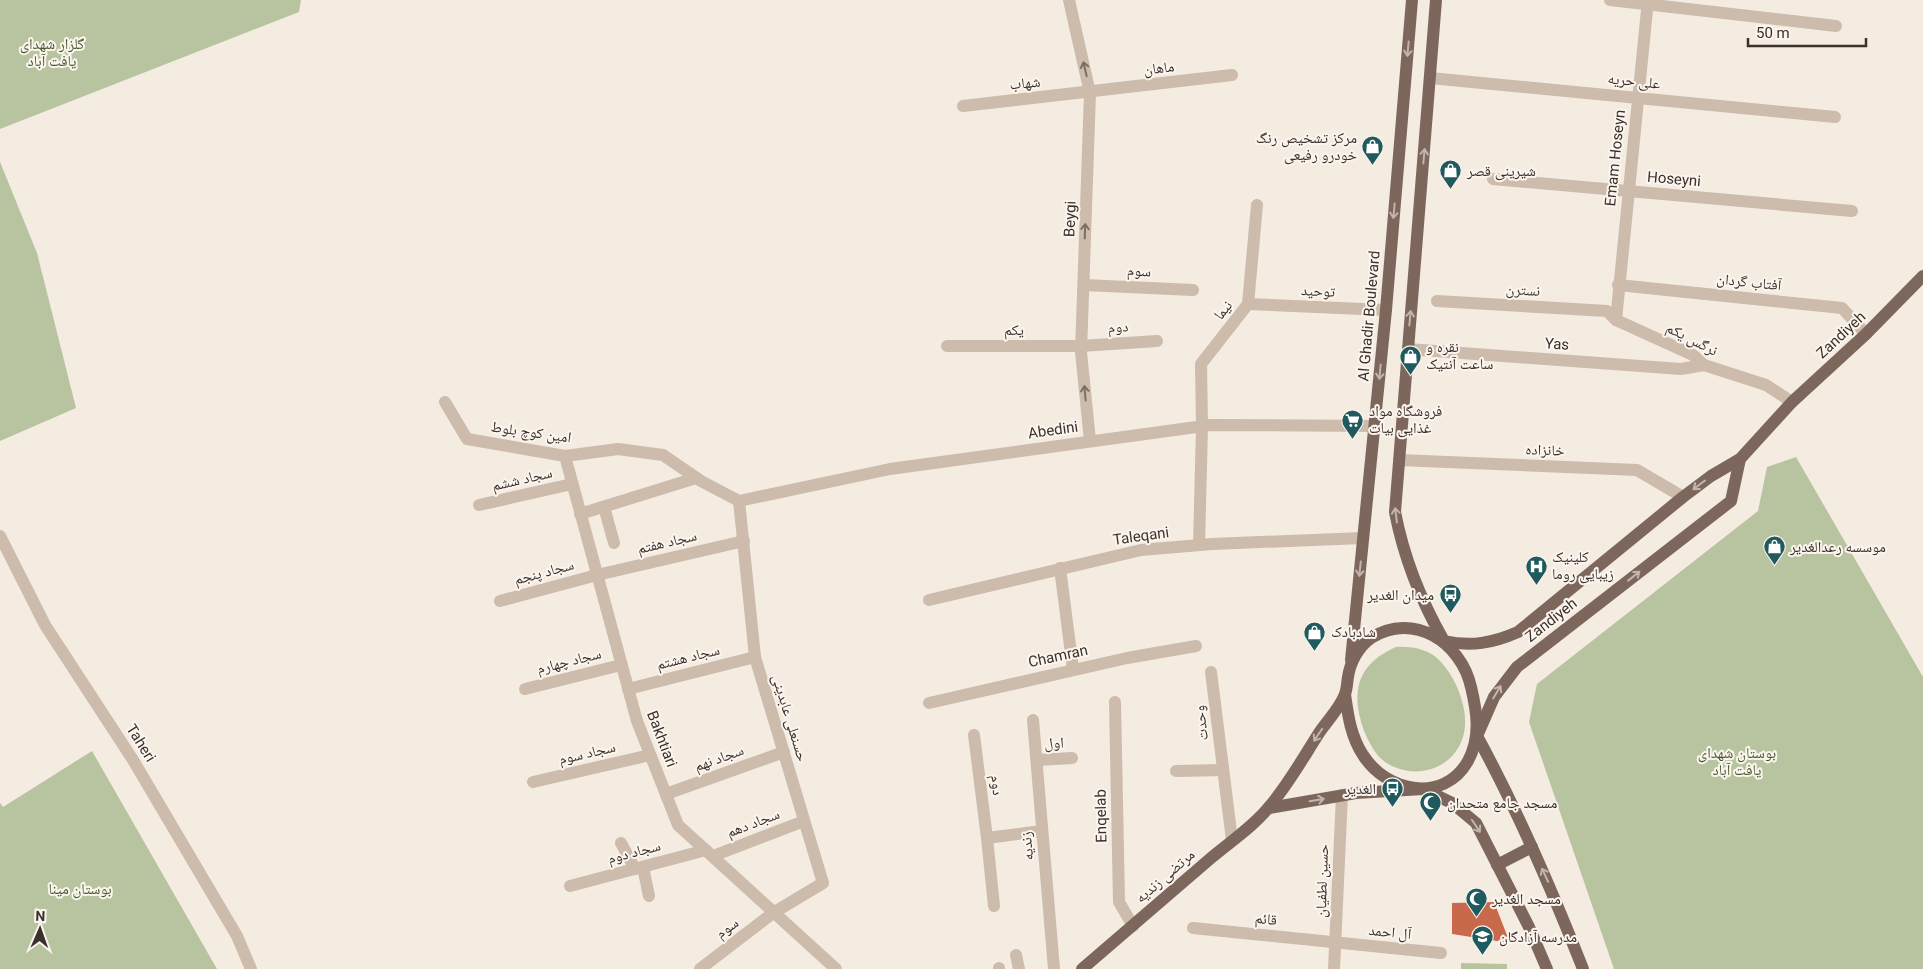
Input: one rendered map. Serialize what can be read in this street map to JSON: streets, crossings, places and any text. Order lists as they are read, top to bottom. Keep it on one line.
{"streets":{"main road":["Al Ghadir Boulevard","Zandiyeh","مرتضی زندیه"],"street":["ماهان","علی حریه","شهاب","Emam Hoseyn","Hoseyni","Beygi","سوم","آفتاب گردان","نسترن","توحید","نیما","دوم","یکم","نرگس یکم","Yas","Abedini","امین کوچ بلوط","خانزاده","سجاد ششم","Taleqani","سجاد هفتم","سجاد پنجم","Chamran","سجاد هشتم","سجاد چهارم","حسنعلی عابدینی","وحدت","Bakhtiari","Taheri","اول","سجاد سوم","سجاد نهم","Enqelab","سجاد دهم","زندیه","سجاد دوم","حسین لطفیان","قائم","آل احمد"]},"crossings":[["ماهان","شهاب"],["ماهان","Beygi"],["علی حریه","Emam Hoseyn"],["شهاب","Beygi"],["Emam Hoseyn","Hoseyni"],["Emam Hoseyn","آفتاب گردان"],["Emam Hoseyn","نسترن"],["Emam Hoseyn","نرگس یکم"],["Beygi","سوم"],["Beygi","دوم"],["Beygi","یکم"],["Beygi","Abedini"],["سوم","حسنعلی عابدینی"],["سوم","Bakhtiari"],["آفتاب گردان","Zandiyeh"],["نسترن","نرگس یکم"],["توحید","نیما"],["توحید","Al Ghadir Boulevard"],["نیما","Abedini"],["نیما","Taleqani"],["Al Ghadir Boulevard","Zandiyeh"],["Al Ghadir Boulevard","Abedini"],["Al Ghadir Boulevard","Taleqani"],["Al Ghadir Boulevard","مرتضی زندیه"],["دوم","یکم"],["Zandiyeh","نرگس یکم"],["Zandiyeh","خانزاده"],["Zandiyeh","مرتضی زندیه"],["نرگس یکم","Yas"],["Abedini","امین کوچ بلوط"],["Abedini","حسنعلی عابدینی"],["امین کوچ بلوط","حسنعلی عابدینی"],["امین کوچ بلوط","Bakhtiari"],["سجاد ششم","Bakhtiari"],["سجاد هفتم","سجاد پنجم"],["سجاد هفتم","حسنعلی عابدینی"],["سجاد هفتم","Bakhtiari"],["سجاد پنجم","Bakhtiari"],["سجاد هشتم","حسنعلی عابدینی"],["سجاد هشتم","Bakhtiari"],["سجاد چهارم","Bakhtiari"],["حسنعلی عابدینی","Bakhtiari"],["حسنعلی عابدینی","سجاد نهم"],["حسنعلی عابدینی","سجاد دهم"],["وحدت","مرتضی زندیه"],["Bakhtiari","سجاد سوم"],["Bakhtiari","سجاد نهم"],["Bakhtiari","سجاد دهم"],["Bakhtiari","سجاد دوم"],["اول","زندیه"],["Enqelab","مرتضی زندیه"],["سجاد دهم","سجاد دوم"],["حسین لطفیان","قائم"],["حسین لطفیان","آل احمد"],["قائم","آل احمد"]],"one_way":["Beygi","مرتضی زندیه"],"parks":["گلزار شهدای یافت آباد","بوستان شهدای یافت آباد","بوستان مینا"],"places":{"shop":["مرکز تشخیص رنگ خودرو رفیعی","شیرینی قصر","نقره و ساعت آنتیک","موسسه رعدالغدیر","شادبادک"],"supermarket":["فروشگاه مواد غذایی بیات"],"hospital":["کلینیک زیبایی روما"],"bus stop":["میدان الغدیر","الغدیر"],"mosque":["مسجد جامع متحدان","مسجد الغدیر"],"school or university":["مدرسه آزادگان"]},"scale_bar":"50 m","north":"top"}
